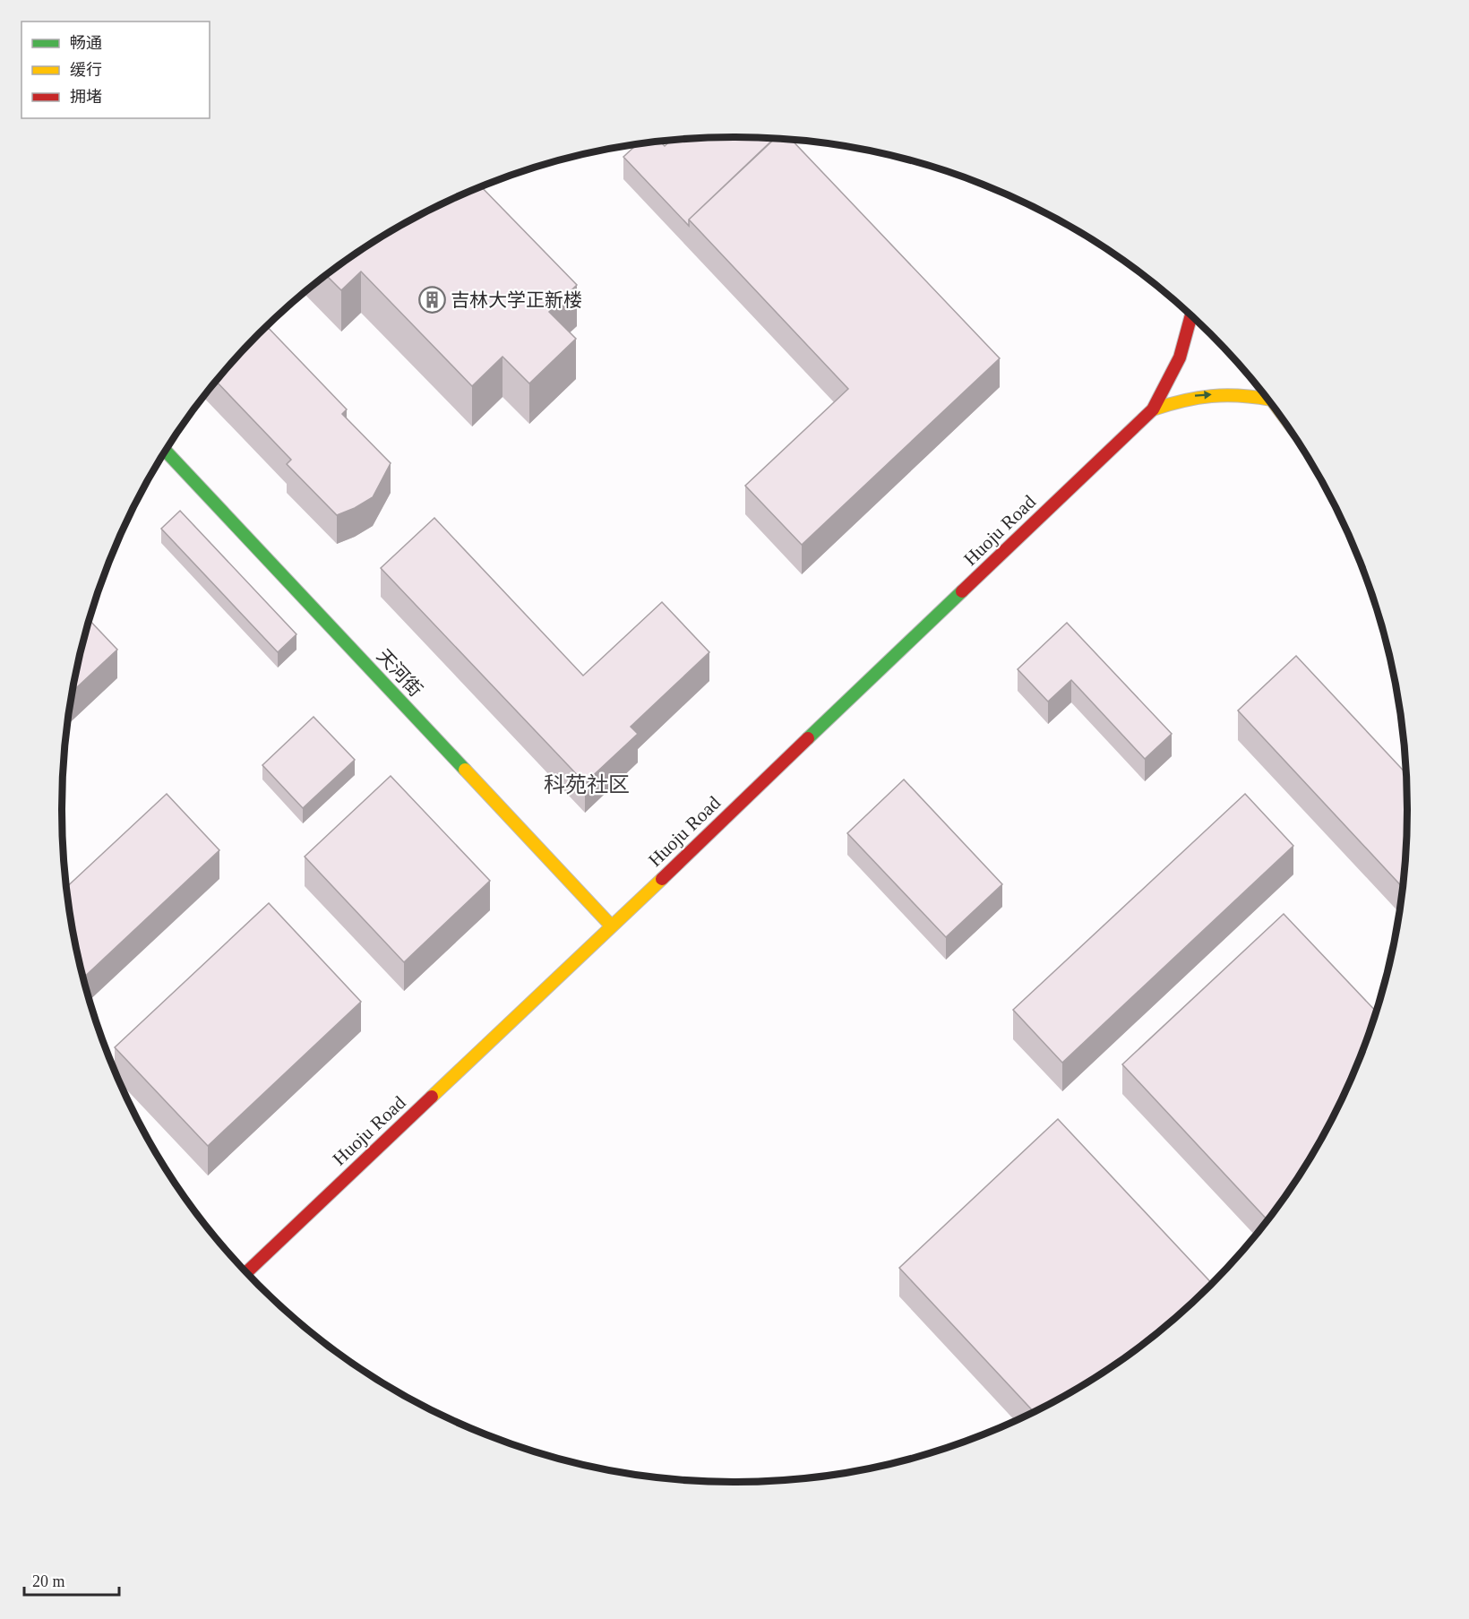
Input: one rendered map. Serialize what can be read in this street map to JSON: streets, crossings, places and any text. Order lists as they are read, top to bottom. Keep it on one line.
{"streets":{"street":["Huoju Road","天河街"]},"crossings":[["Huoju Road","天河街"]],"districts":["科苑社区"],"places":{"building":["吉林大学正新楼"]},"legend":["畅通","缓行","拥堵"],"scale_bar":"20 m"}
